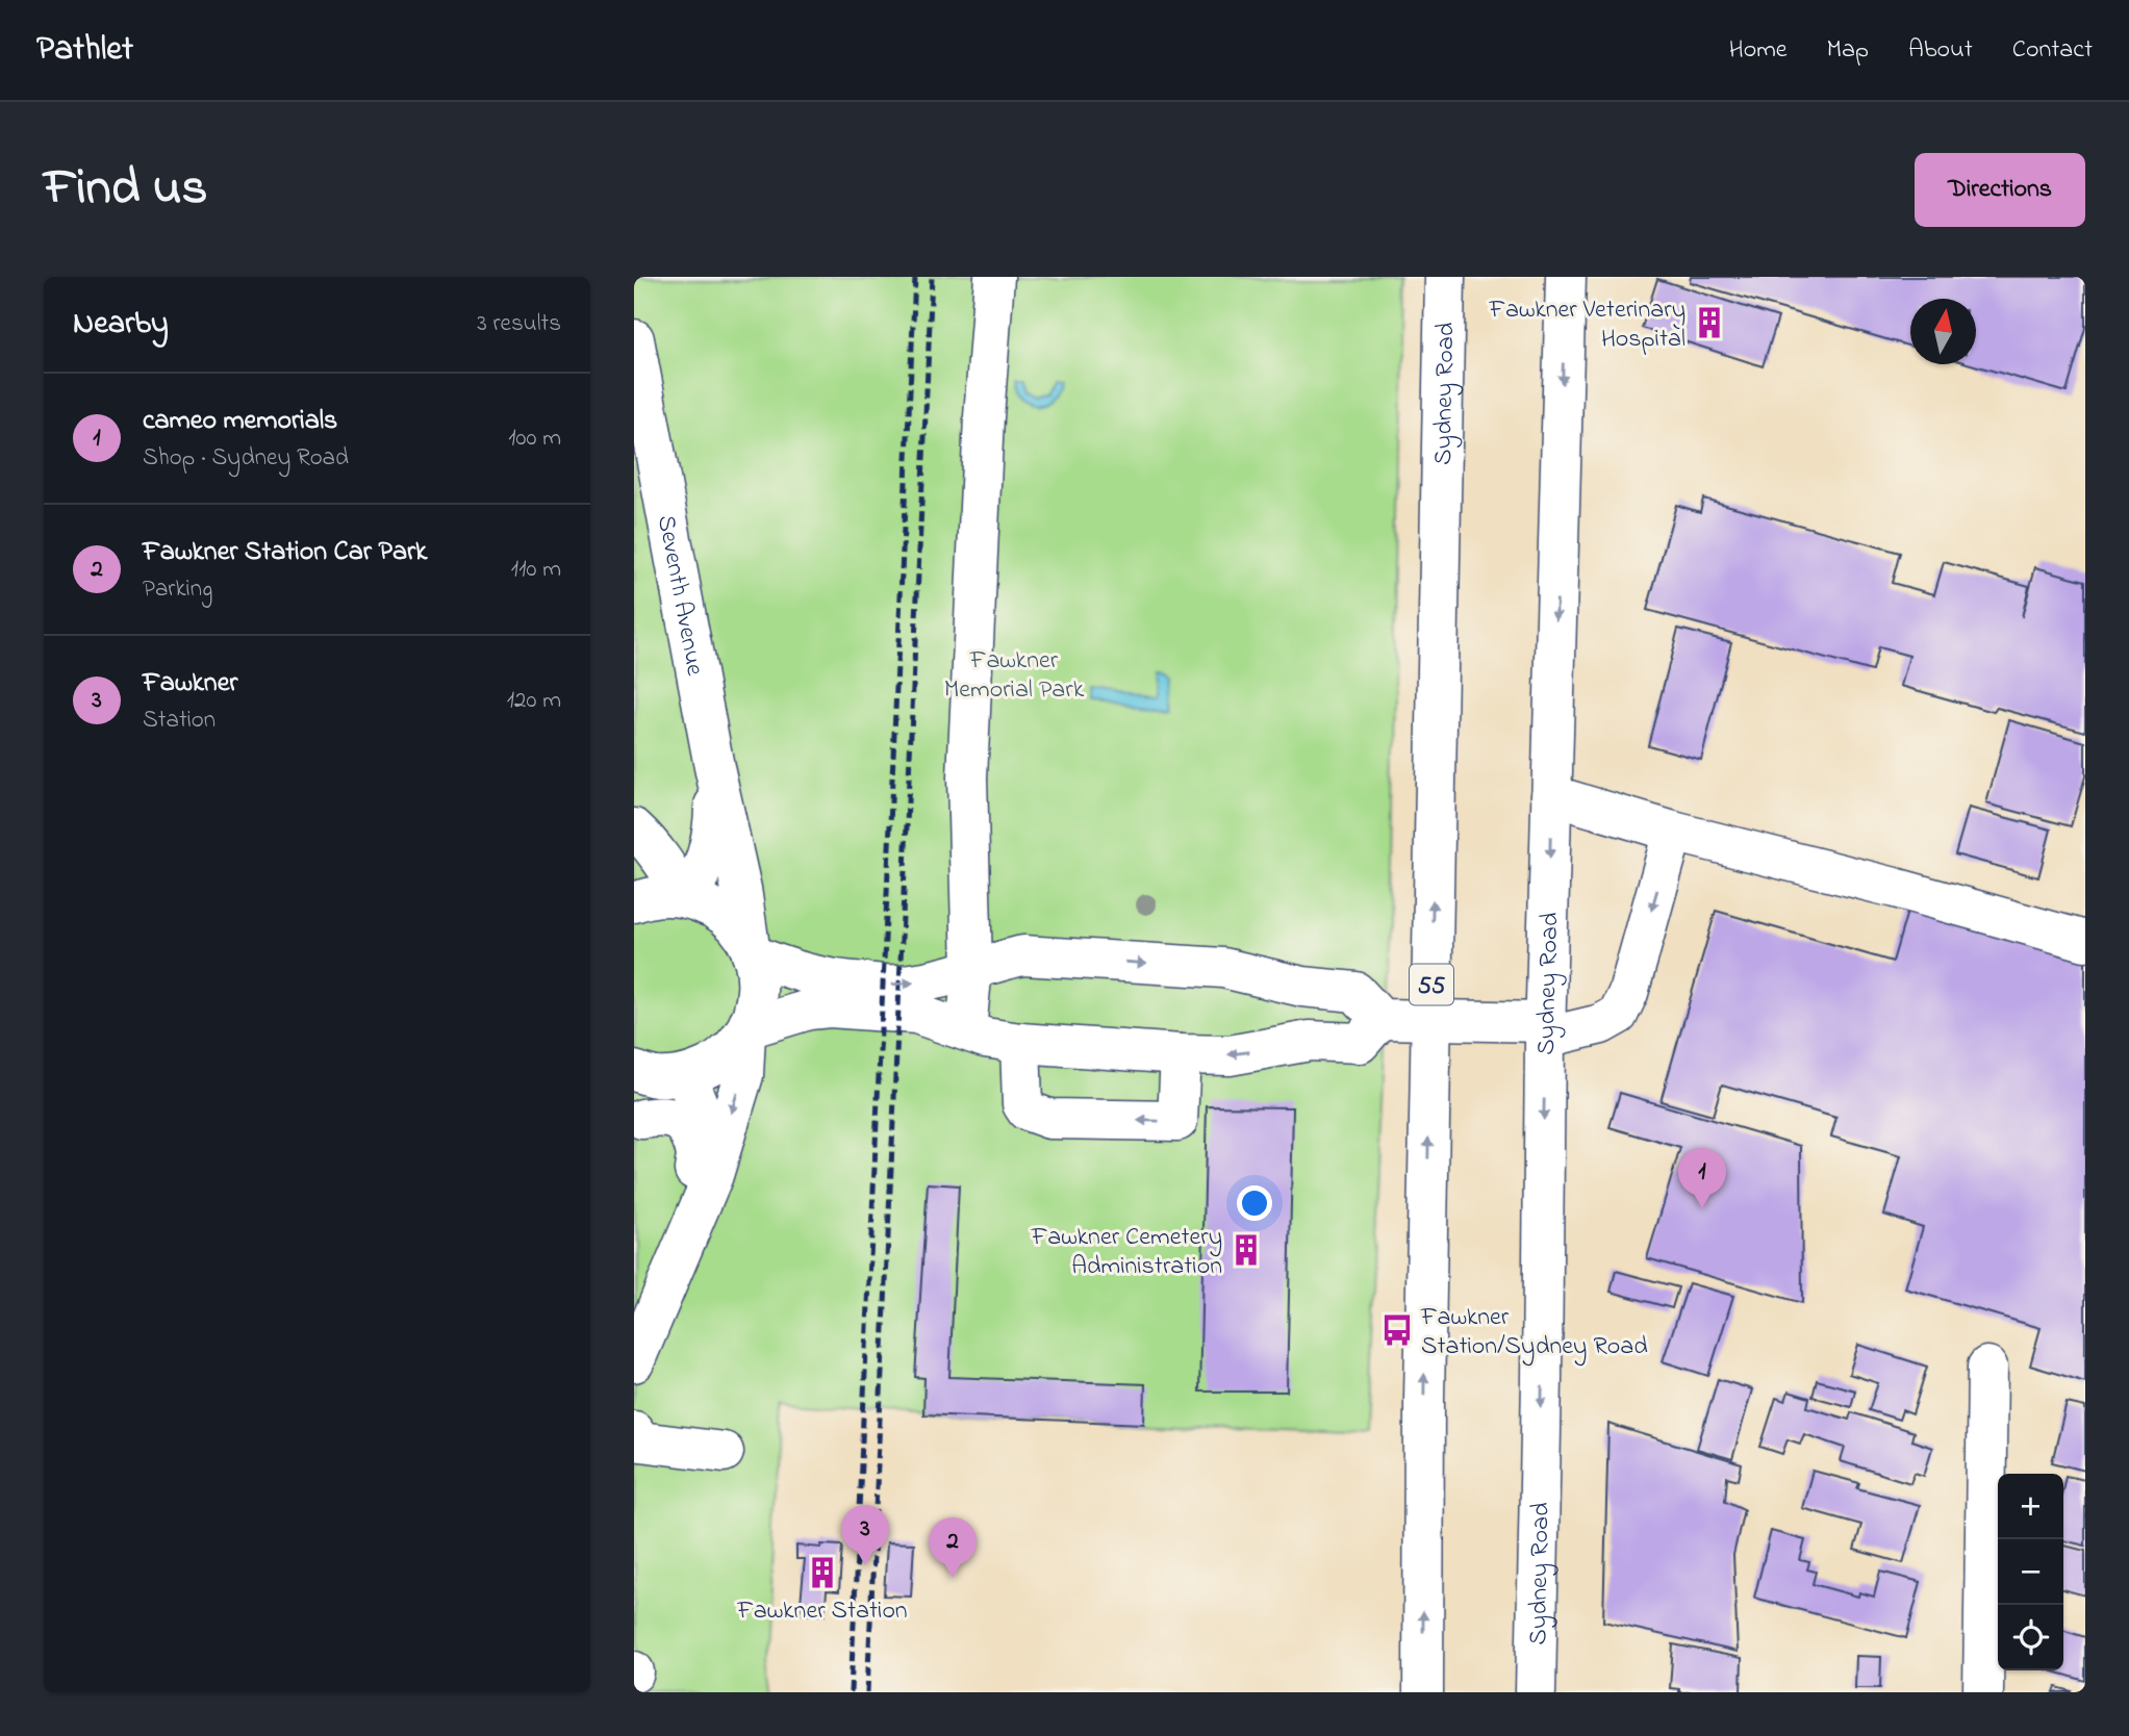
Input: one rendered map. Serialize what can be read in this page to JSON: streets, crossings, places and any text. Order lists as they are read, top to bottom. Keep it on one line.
{"streets":{"main road":["Sydney Road","Seventh Avenue","55"]},"parks":["Fawkner Memorial Park"],"places":{"building":["Fawkner Veterinary Hospital","Fawkner Cemetery Administration","Fawkner Station"],"bus stop":["Fawkner Station/Sydney Road"]},"north":"top","page":{"header":"Pathlet","nav":["Home","Map","About","Contact"],"title":"Find us","buttons":"Directions","heading":["Nearby","3 results"],"list":[{"mark":"1","name":"cameo memorials","note":"Shop · Sydney Road","value":"100 m"},{"mark":"2","name":"Fawkner Station Car Park","note":"Parking","value":"110 m"},{"mark":"3","name":"Fawkner","note":"Station","value":"120 m"}],"pins":["1","3","2"],"map_buttons":["+","−"]}}
